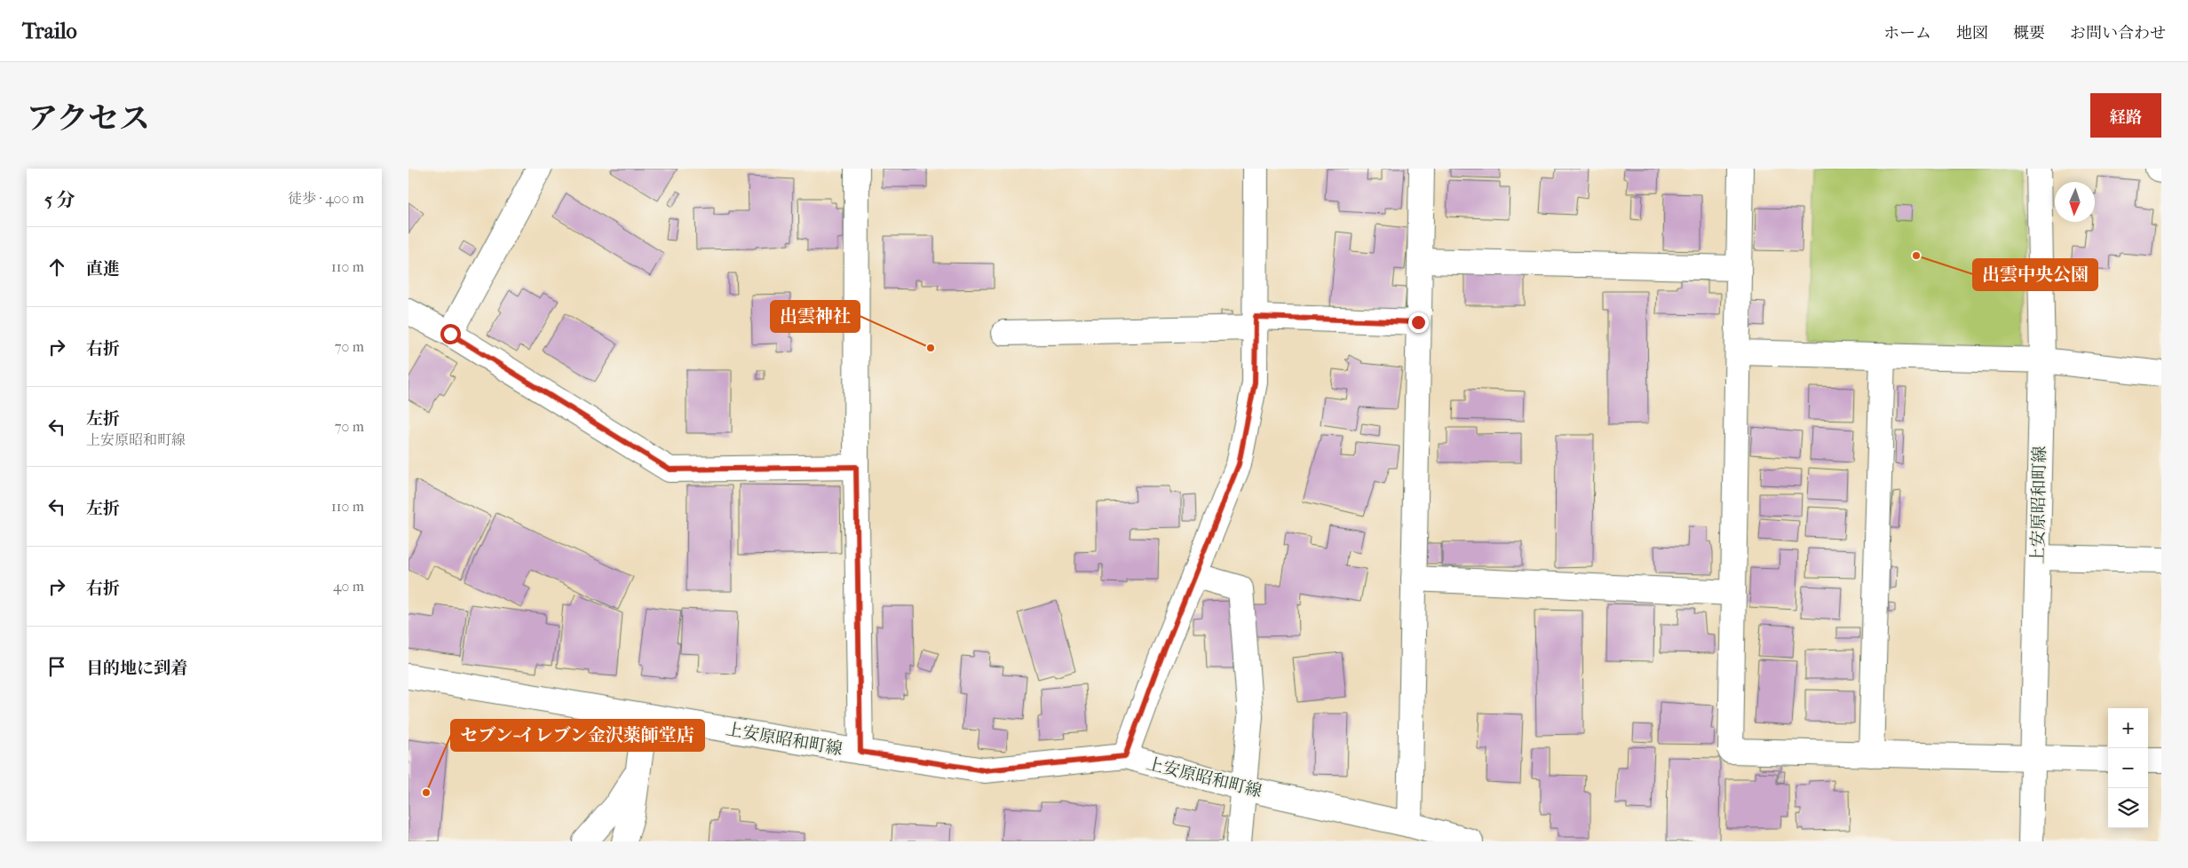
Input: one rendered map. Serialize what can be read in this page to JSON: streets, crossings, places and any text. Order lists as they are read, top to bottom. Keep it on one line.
{"streets":{"street":["上安原昭和町線"]},"places":["出雲中央公園","出雲神社","セブン-イレブン金沢薬師堂店"],"north":"bottom","page":{"header":"Trailo","nav":["ホーム","地図","概要","お問い合わせ"],"title":"アクセス","buttons":"経路","heading":["5 分","徒歩 · 400 m"],"list":[["直進","110 m"],["右折","70 m"],["左折","上安原昭和町線","70 m"],["左折","110 m"],["右折","40 m"],"目的地に到着"],"map_buttons":["+","−"]}}
